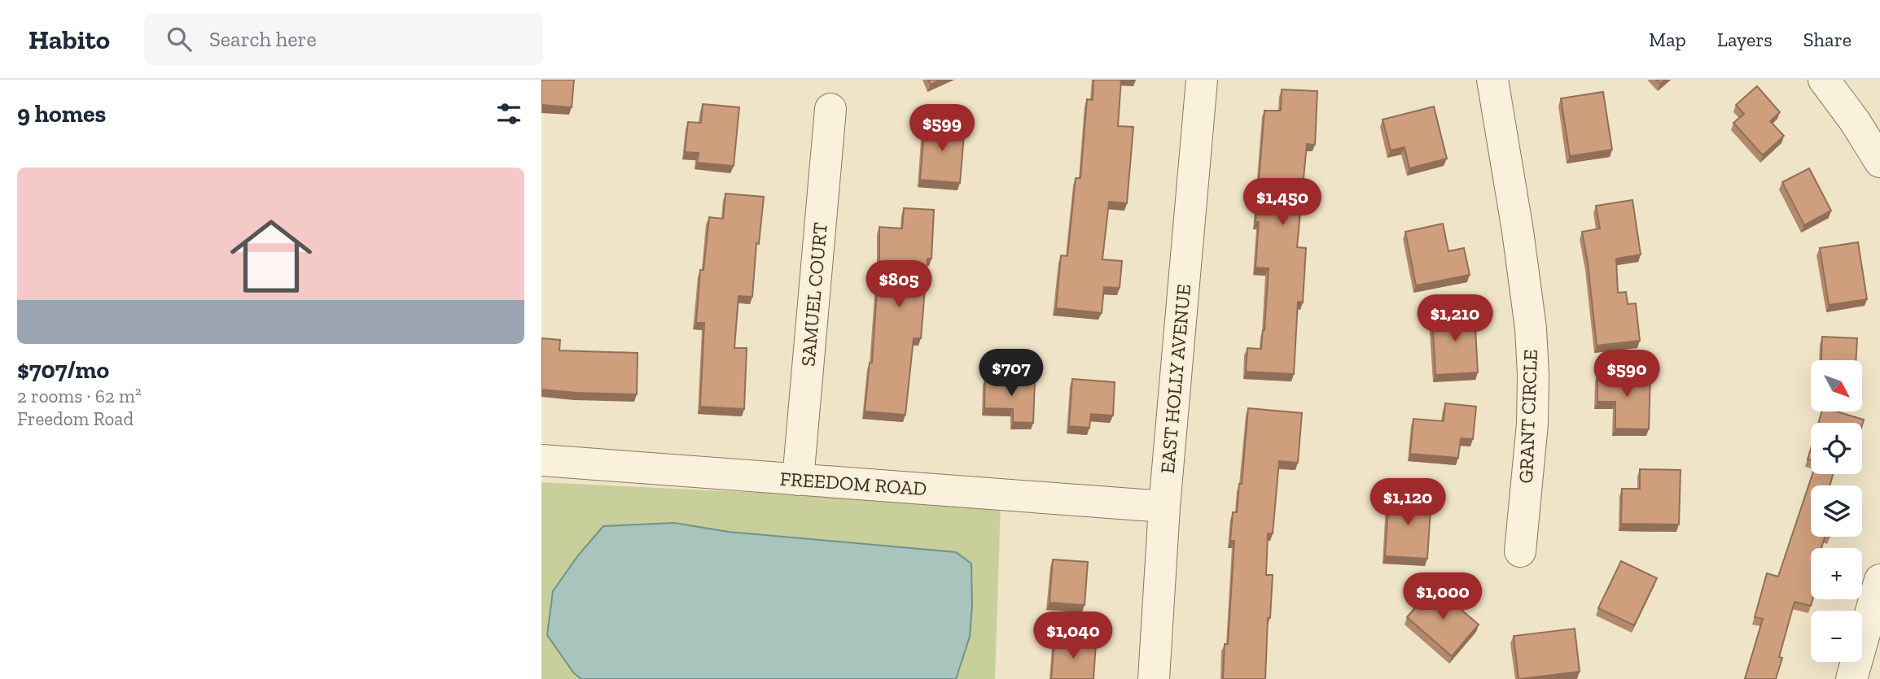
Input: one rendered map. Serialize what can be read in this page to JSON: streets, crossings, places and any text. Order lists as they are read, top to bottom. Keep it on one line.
{"streets":{"street":["SAMUEL COURT","EAST HOLLY AVENUE","GRANT CIRCLE","FREEDOM ROAD"]},"crossings":[["SAMUEL COURT","FREEDOM ROAD"],["EAST HOLLY AVENUE","FREEDOM ROAD"]],"north":"bottom right","page":{"header":"Habito","search":"Search here","nav":["Map","Layers","Share"],"heading":"9 homes","price":["$599","$1,450","$805","$1,210","$707","$590","$1,120","$1,000","$1,040"],"list":[{"name":"$707/mo","note":"2 rooms · 62 m² · Freedom Road"}],"map_buttons":["+","−"]}}
